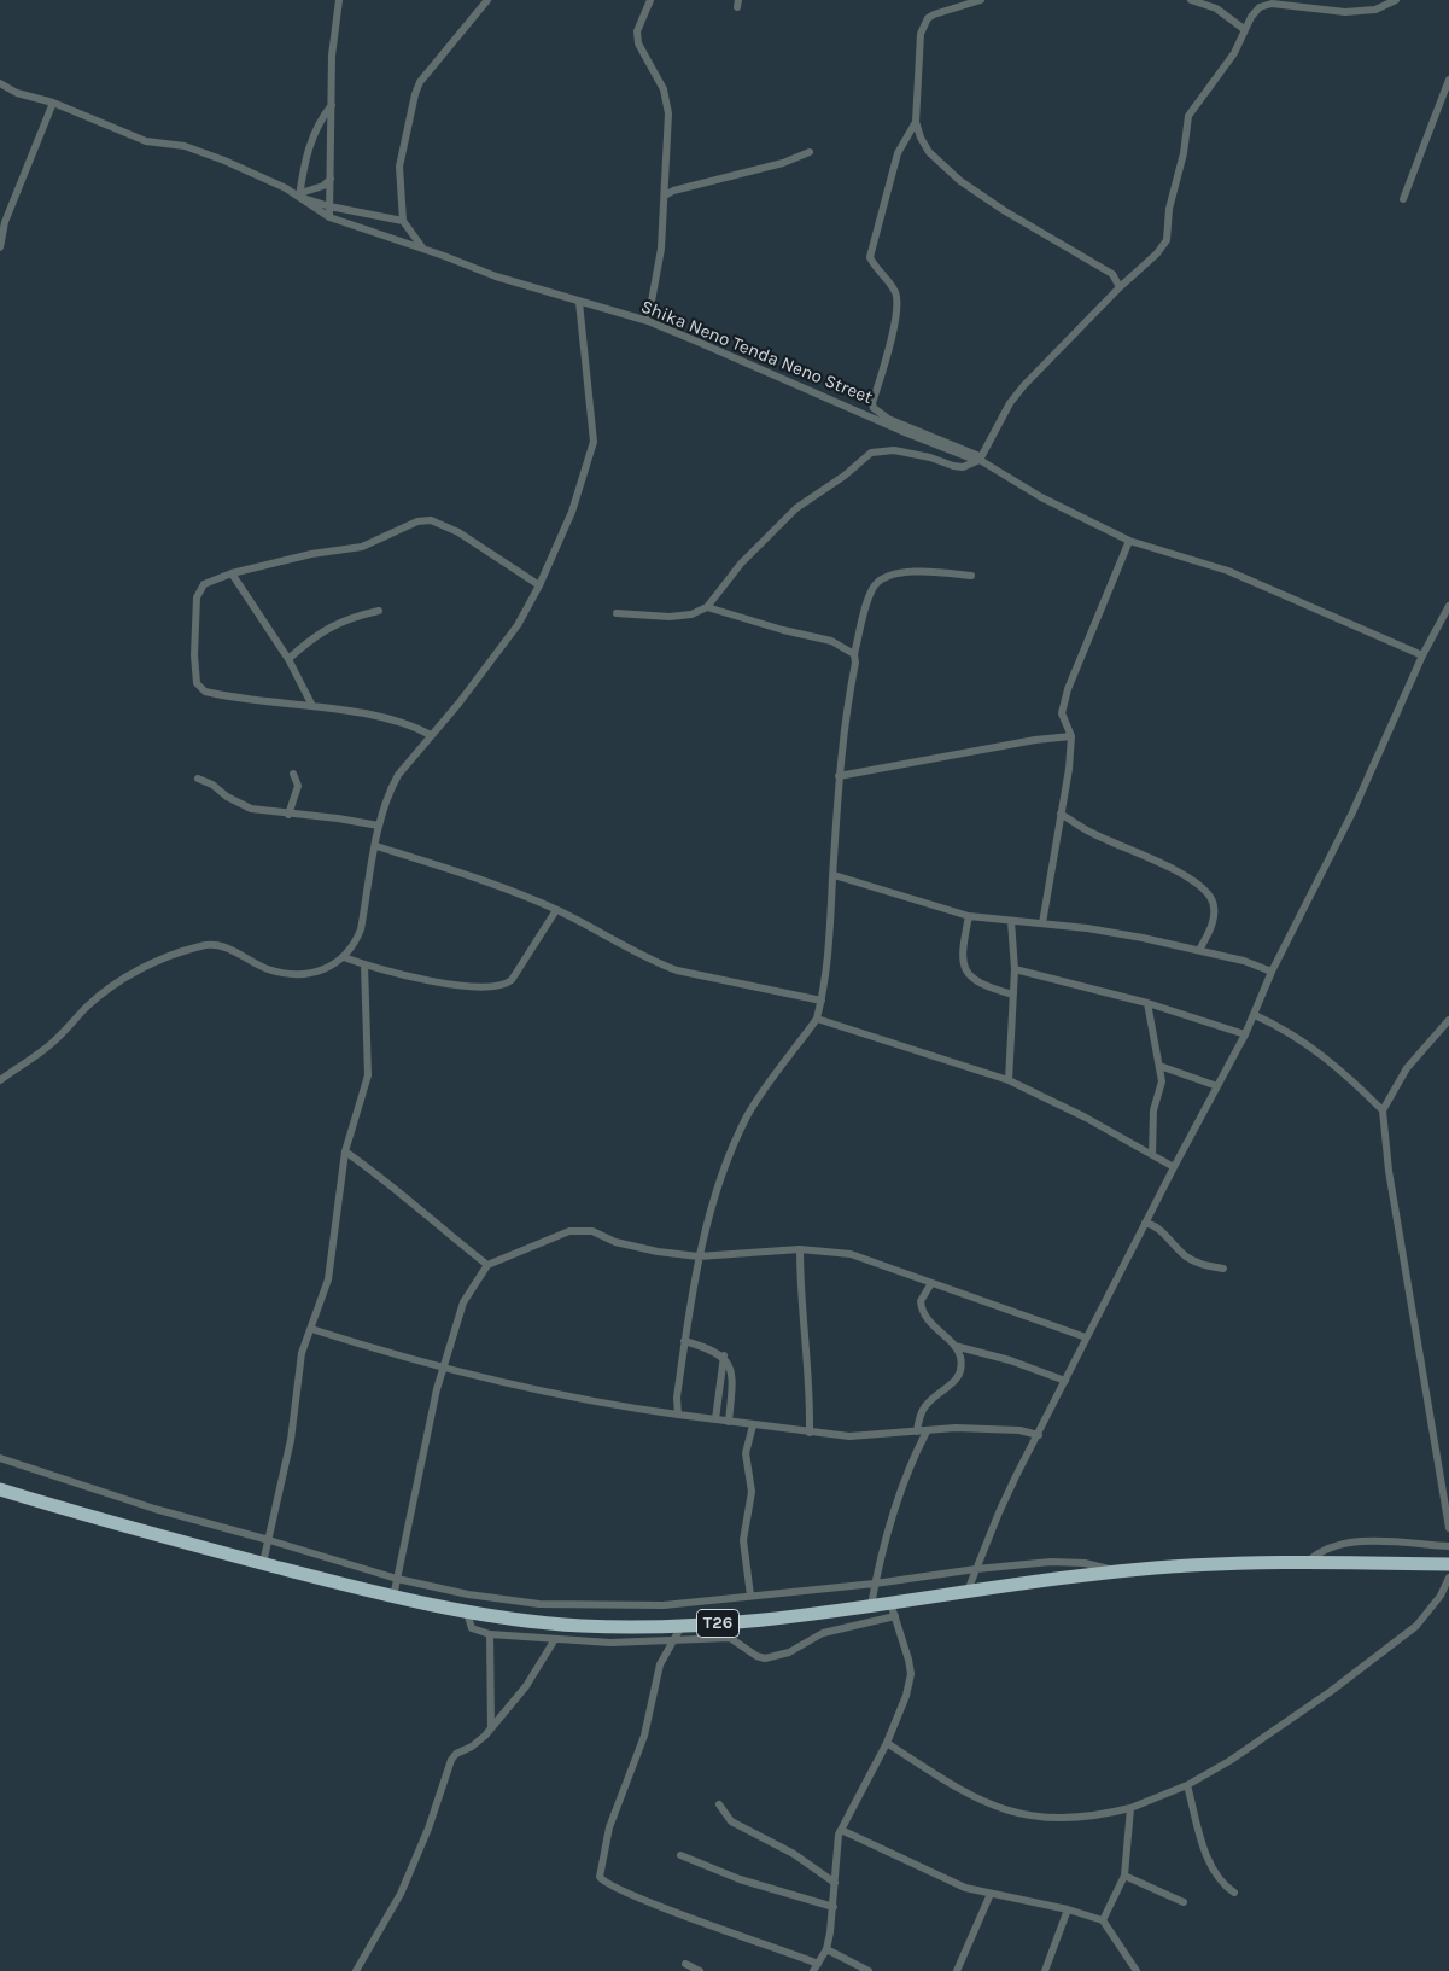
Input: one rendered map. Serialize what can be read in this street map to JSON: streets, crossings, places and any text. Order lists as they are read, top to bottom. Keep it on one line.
{"streets":{"highway":["T26"],"street":["Shika Neno Tenda Neno Street"]}}
